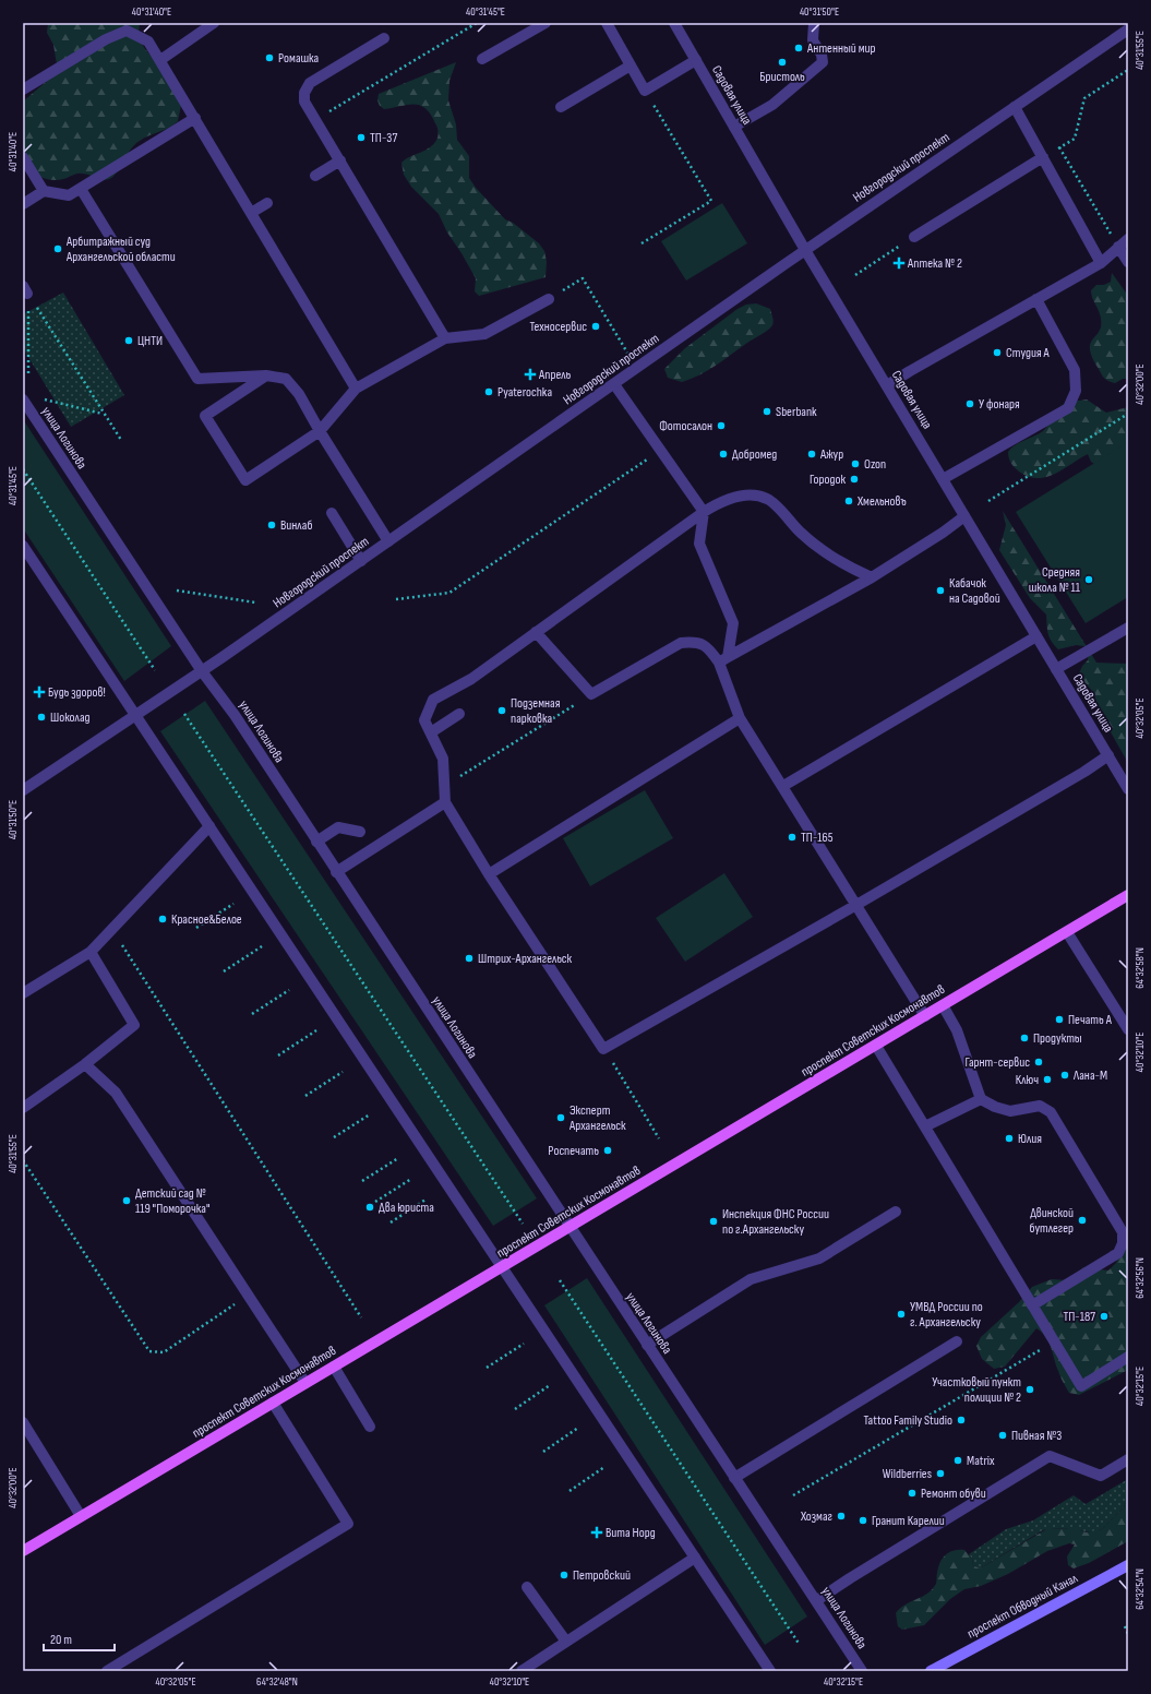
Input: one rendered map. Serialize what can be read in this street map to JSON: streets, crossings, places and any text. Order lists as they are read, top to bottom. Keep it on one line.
{"streets":{"main road":["проспект Советских Космонавтов","проспект Обводный Канал"],"street":["Садовая улица","Новгородский проспект","улица Логинова"]},"crossings":[["Садовая улица","Новгородский проспект"],["Новгородский проспект","улица Логинова"],["улица Логинова","проспект Советских Космонавтов"]],"places":{"other":["Антенный мир","Ромашка","Бристоль","ТП-37","Арбитражный суд Архангельской области","Техносервис","ЦНТИ","Студия А","Pyaterochka","У фонаря","Sberbank","Фотосалон","Добромед","Ажур","Ozon","Городок","Хмельновъ","Винлаб","Средняя школа № 11","Кабачок на Садовой","Подземная парковка","Шоколад","ТП-165","Красное&Белое","Штрих-Архангельск","Печать А","Продукты","Гарнт-сервис","Лана-М","Ключ","Эксперт Архангельск","Юлия","Роспечать","Детский сад № 119 \"Поморочка\"","Два юриста","Двинской бутлегер","Инспекция ФНС России по г.Архангельску","УМВД России по г. Архангельску","ТП-187","Участковый пункт полиции № 2","Tattoo Family Studio","Пивная №3","Matrix","Wildberries","Ремонт обуви","Хозмаг","Гранит Карелии","Петровский"],"health":["Аптека № 2","Апрель","Будь здоров!","Вита Норд"]},"scale_bar":"20 m","coordinates":["40°31'40\"E","40°31'45\"E","40°31'50\"E","40°31'55\"E","40°32'00\"E","40°32'05\"E","64°32'58\"N","40°32'10\"E","64°32'56\"N","40°32'15\"E","64°32'54\"N","64°32'48\"N"]}
